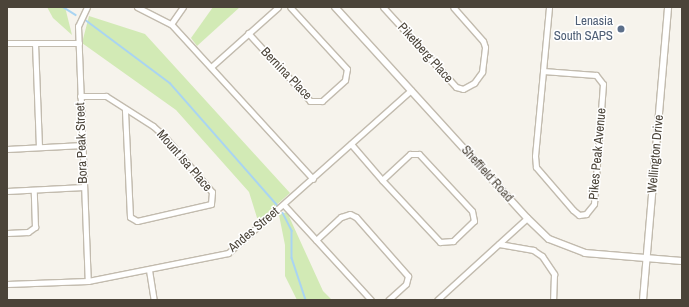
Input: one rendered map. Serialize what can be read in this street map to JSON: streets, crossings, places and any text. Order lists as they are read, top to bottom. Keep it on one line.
{"streets":{"street":["Piketberg Place","Bernina Place","Bora Peak Street","Pikes Peak Avenue","Wellington Drive","Mount Isa Place","Sheffield Road","Andes Street"]},"crossings":[["Bora Peak Street","Mount Isa Place"],["Bora Peak Street","Andes Street"],["Wellington Drive","Sheffield Road"],["Sheffield Road","Andes Street"]],"places":["Lenasia South SAPS"]}
